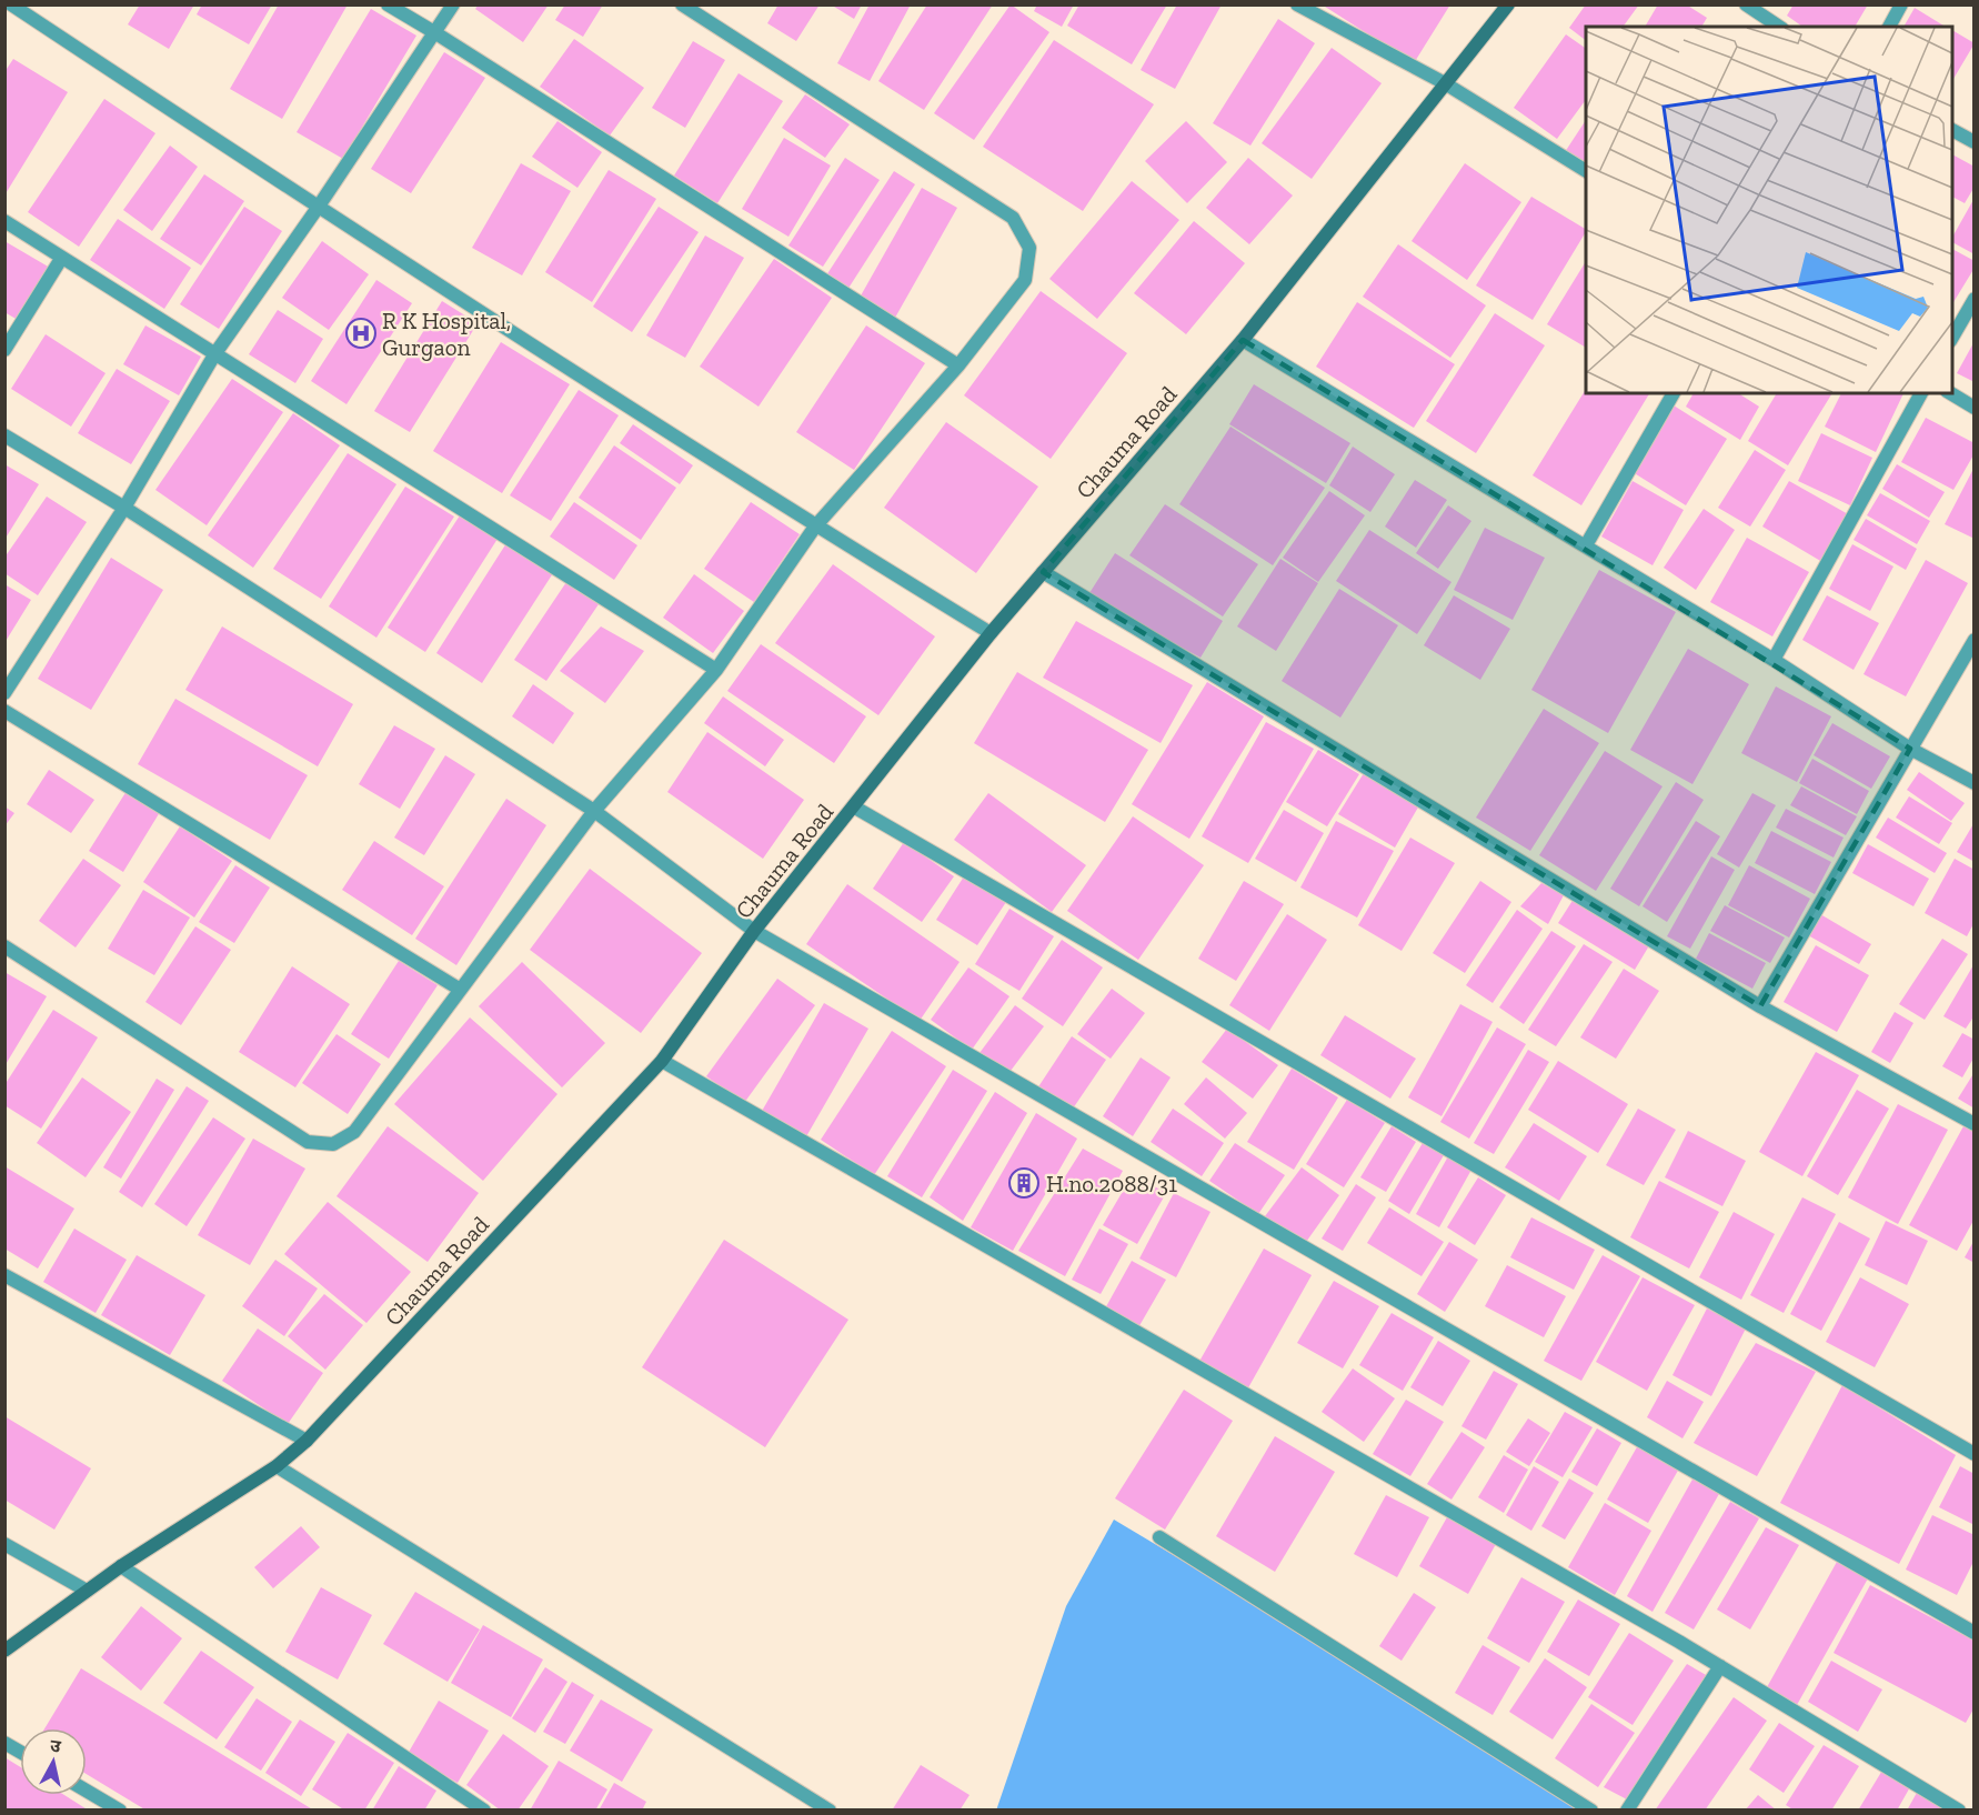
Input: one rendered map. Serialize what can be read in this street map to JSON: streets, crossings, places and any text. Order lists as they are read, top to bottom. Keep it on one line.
{"streets":{"street":["Chauma Road"]},"places":{"hospital":["R K Hospital, Gurgaon"],"building":["H.no.2088/31"]},"north":"top"}
